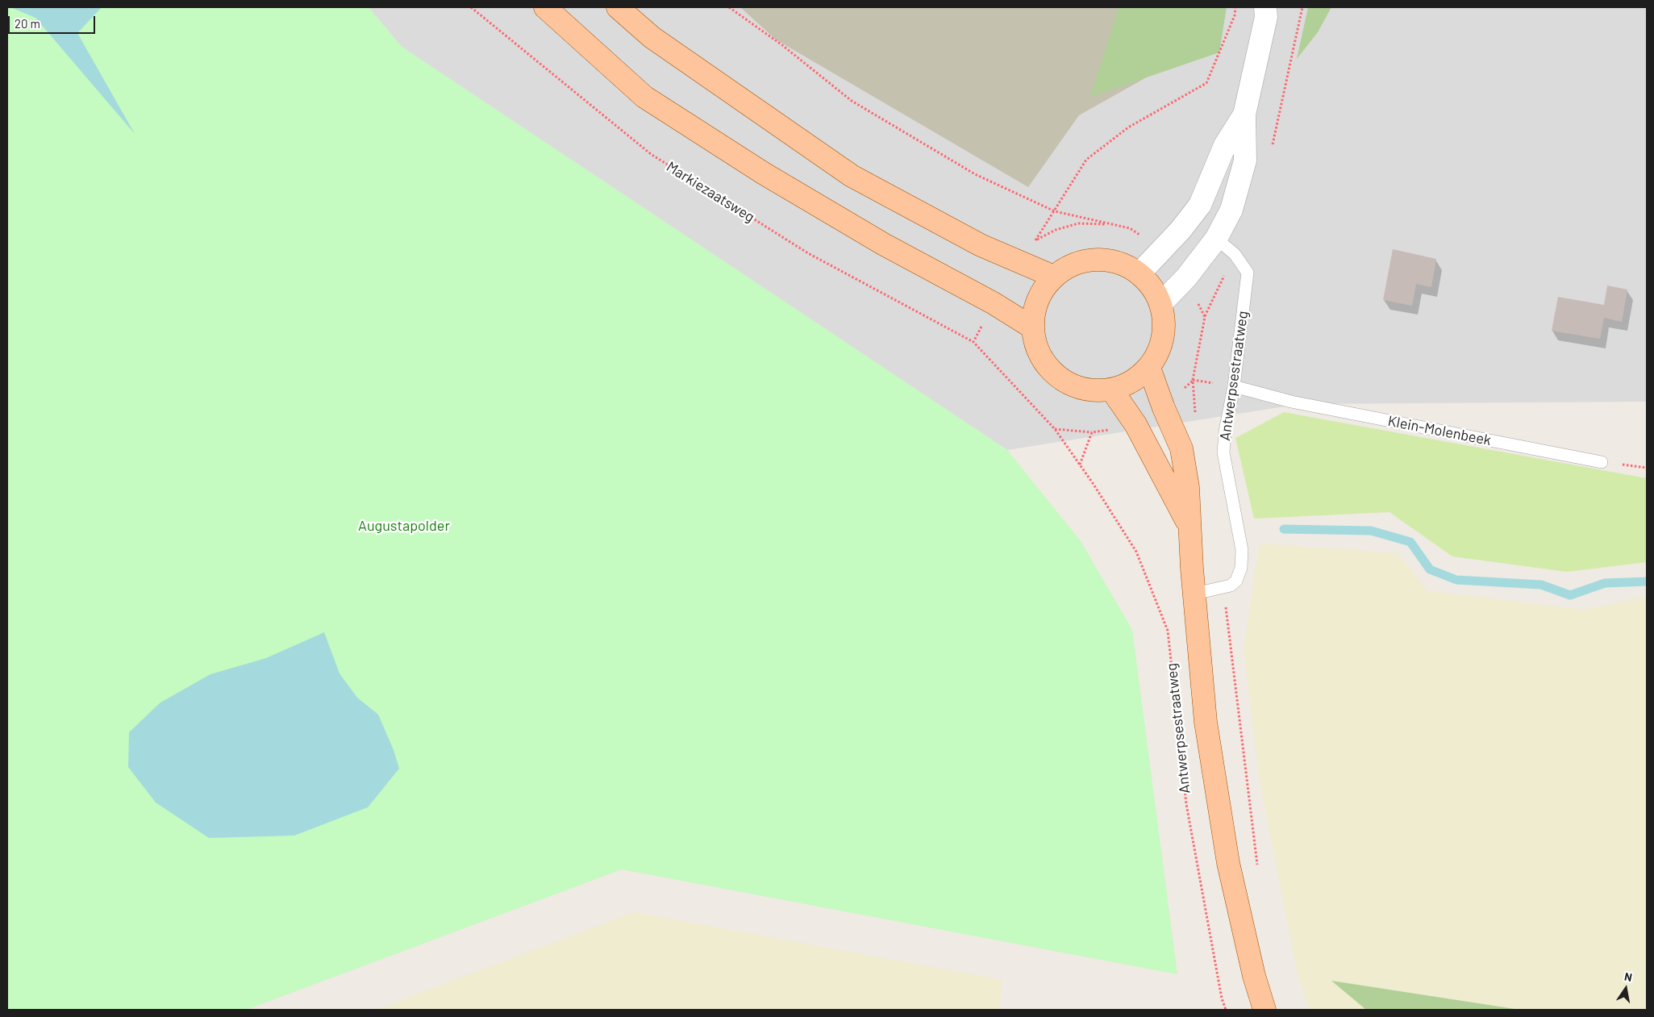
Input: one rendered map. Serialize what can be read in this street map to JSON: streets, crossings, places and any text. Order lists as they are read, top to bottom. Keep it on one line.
{"streets":{"main road":["Antwerpsestraatweg"],"lane":["Klein-Molenbeek"],"path":["Markiezaatsweg"]},"crossings":[["Antwerpsestraatweg","Klein-Molenbeek"]],"parks":["Augustapolder"],"scale_bar":"20 m","north":"top"}
